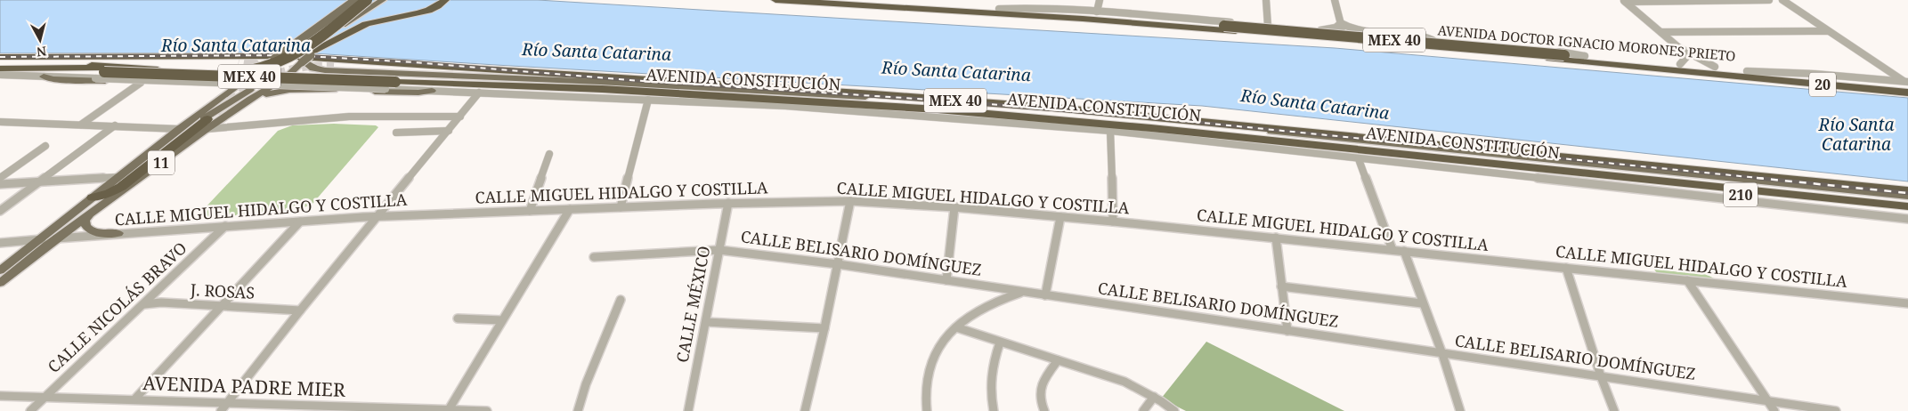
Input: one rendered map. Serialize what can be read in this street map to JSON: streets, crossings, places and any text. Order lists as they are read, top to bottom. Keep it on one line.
{"streets":{"highway":["MEX 40","AVENIDA DOCTOR IGNACIO MORONES PRIETO","AVENIDA CONSTITUCIÓN","20","210"],"main road":["11"],"street":["CALLE MIGUEL HIDALGO Y COSTILLA","CALLE BELISARIO DOMÍNGUEZ","J. ROSAS","CALLE MÉXICO","CALLE NICOLÁS BRAVO","AVENIDA PADRE MIER"]},"crossings":[["MEX 40","AVENIDA DOCTOR IGNACIO MORONES PRIETO"],["AVENIDA CONSTITUCIÓN","210"],["11","CALLE MIGUEL HIDALGO Y COSTILLA"],["CALLE MIGUEL HIDALGO Y COSTILLA","CALLE MÉXICO"],["CALLE MIGUEL HIDALGO Y COSTILLA","CALLE NICOLÁS BRAVO"],["CALLE BELISARIO DOMÍNGUEZ","CALLE MÉXICO"],["J. ROSAS","CALLE NICOLÁS BRAVO"],["CALLE NICOLÁS BRAVO","AVENIDA PADRE MIER"]],"water":["Río Santa Catarina"],"north":"bottom"}
